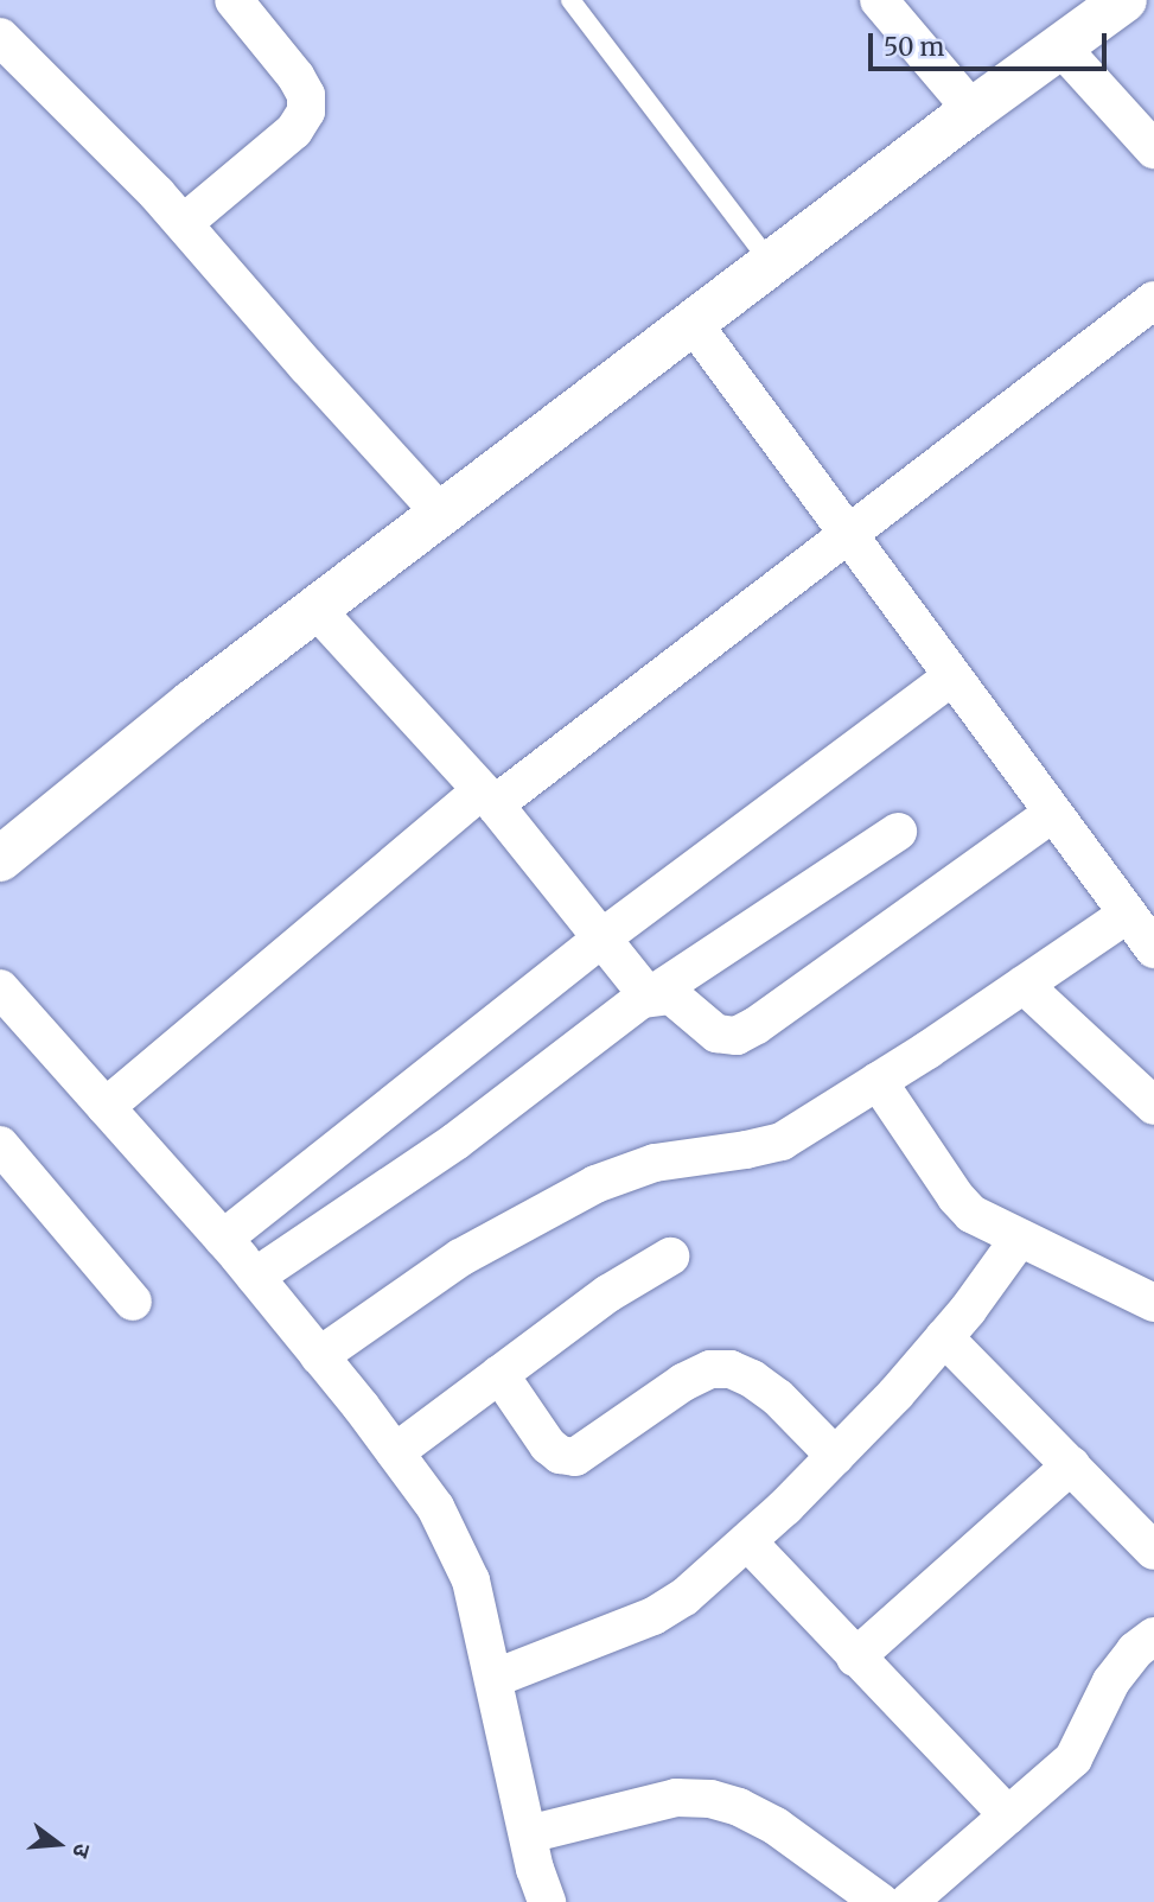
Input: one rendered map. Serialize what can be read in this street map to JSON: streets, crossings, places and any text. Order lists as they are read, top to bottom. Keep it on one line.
{"scale_bar":"50 m","north":"right"}
